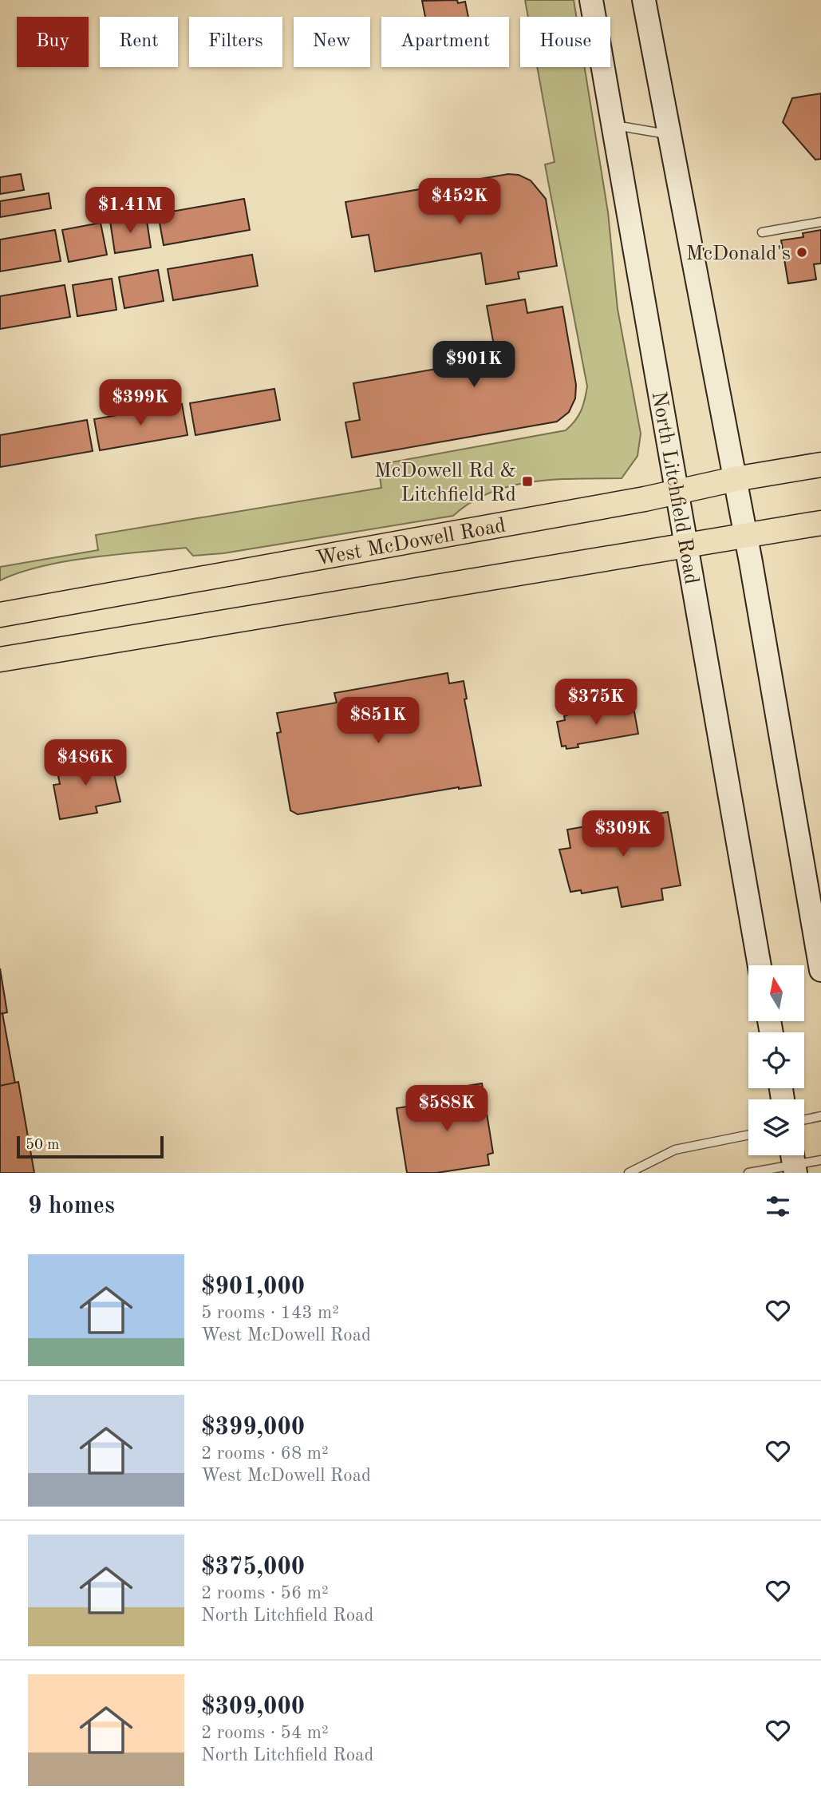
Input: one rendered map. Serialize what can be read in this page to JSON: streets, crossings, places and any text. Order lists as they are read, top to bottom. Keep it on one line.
{"streets":{"main road":["North Litchfield Road","West McDowell Road"]},"crossings":[["North Litchfield Road","West McDowell Road"]],"places":{"other":["McDonald's"],"transit":["McDowell Rd & Litchfield Rd"]},"scale_bar":"50 m","north":"top","page":{"chip":["Buy","Rent","Filters","New","Apartment","House"],"price":["$452K","$1.41M","$901K","$399K","$375K","$851K","$486K","$309K","$588K"],"scale":"50 m","heading":"9 homes","list":[{"name":"$901,000","note":"5 rooms · 143 m² · West McDowell Road"},{"name":"$399,000","note":"2 rooms · 68 m² · West McDowell Road"},{"name":"$375,000","note":"2 rooms · 56 m² · North Litchfield Road"},{"name":"$309,000","note":"2 rooms · 54 m² · North Litchfield Road"}]}}
